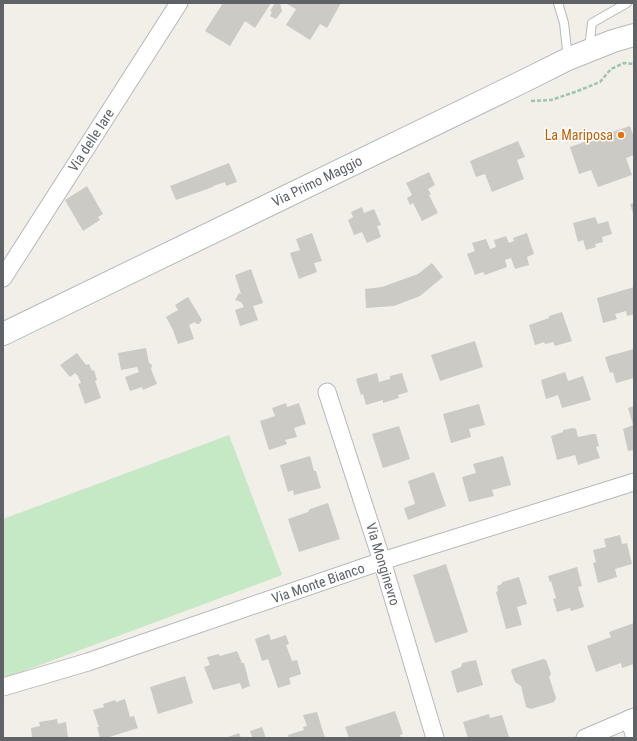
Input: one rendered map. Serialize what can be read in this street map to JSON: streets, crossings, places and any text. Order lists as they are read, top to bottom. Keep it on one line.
{"streets":{"street":["Via delle Iare","Via Primo Maggio","Via Monginevro","Via Monte Bianco"]},"crossings":[["Via Monginevro","Via Monte Bianco"]],"places":["La Mariposa"]}
